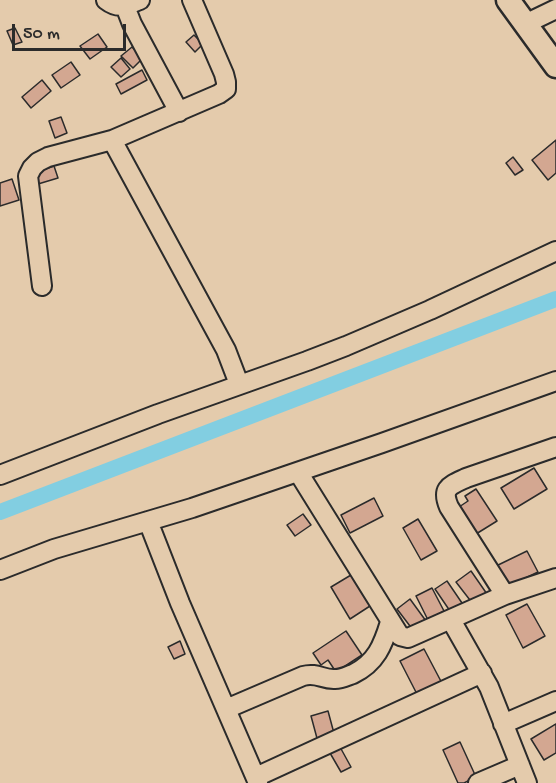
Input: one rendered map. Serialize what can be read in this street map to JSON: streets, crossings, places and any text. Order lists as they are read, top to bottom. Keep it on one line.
{"scale_bar":"50 m"}
